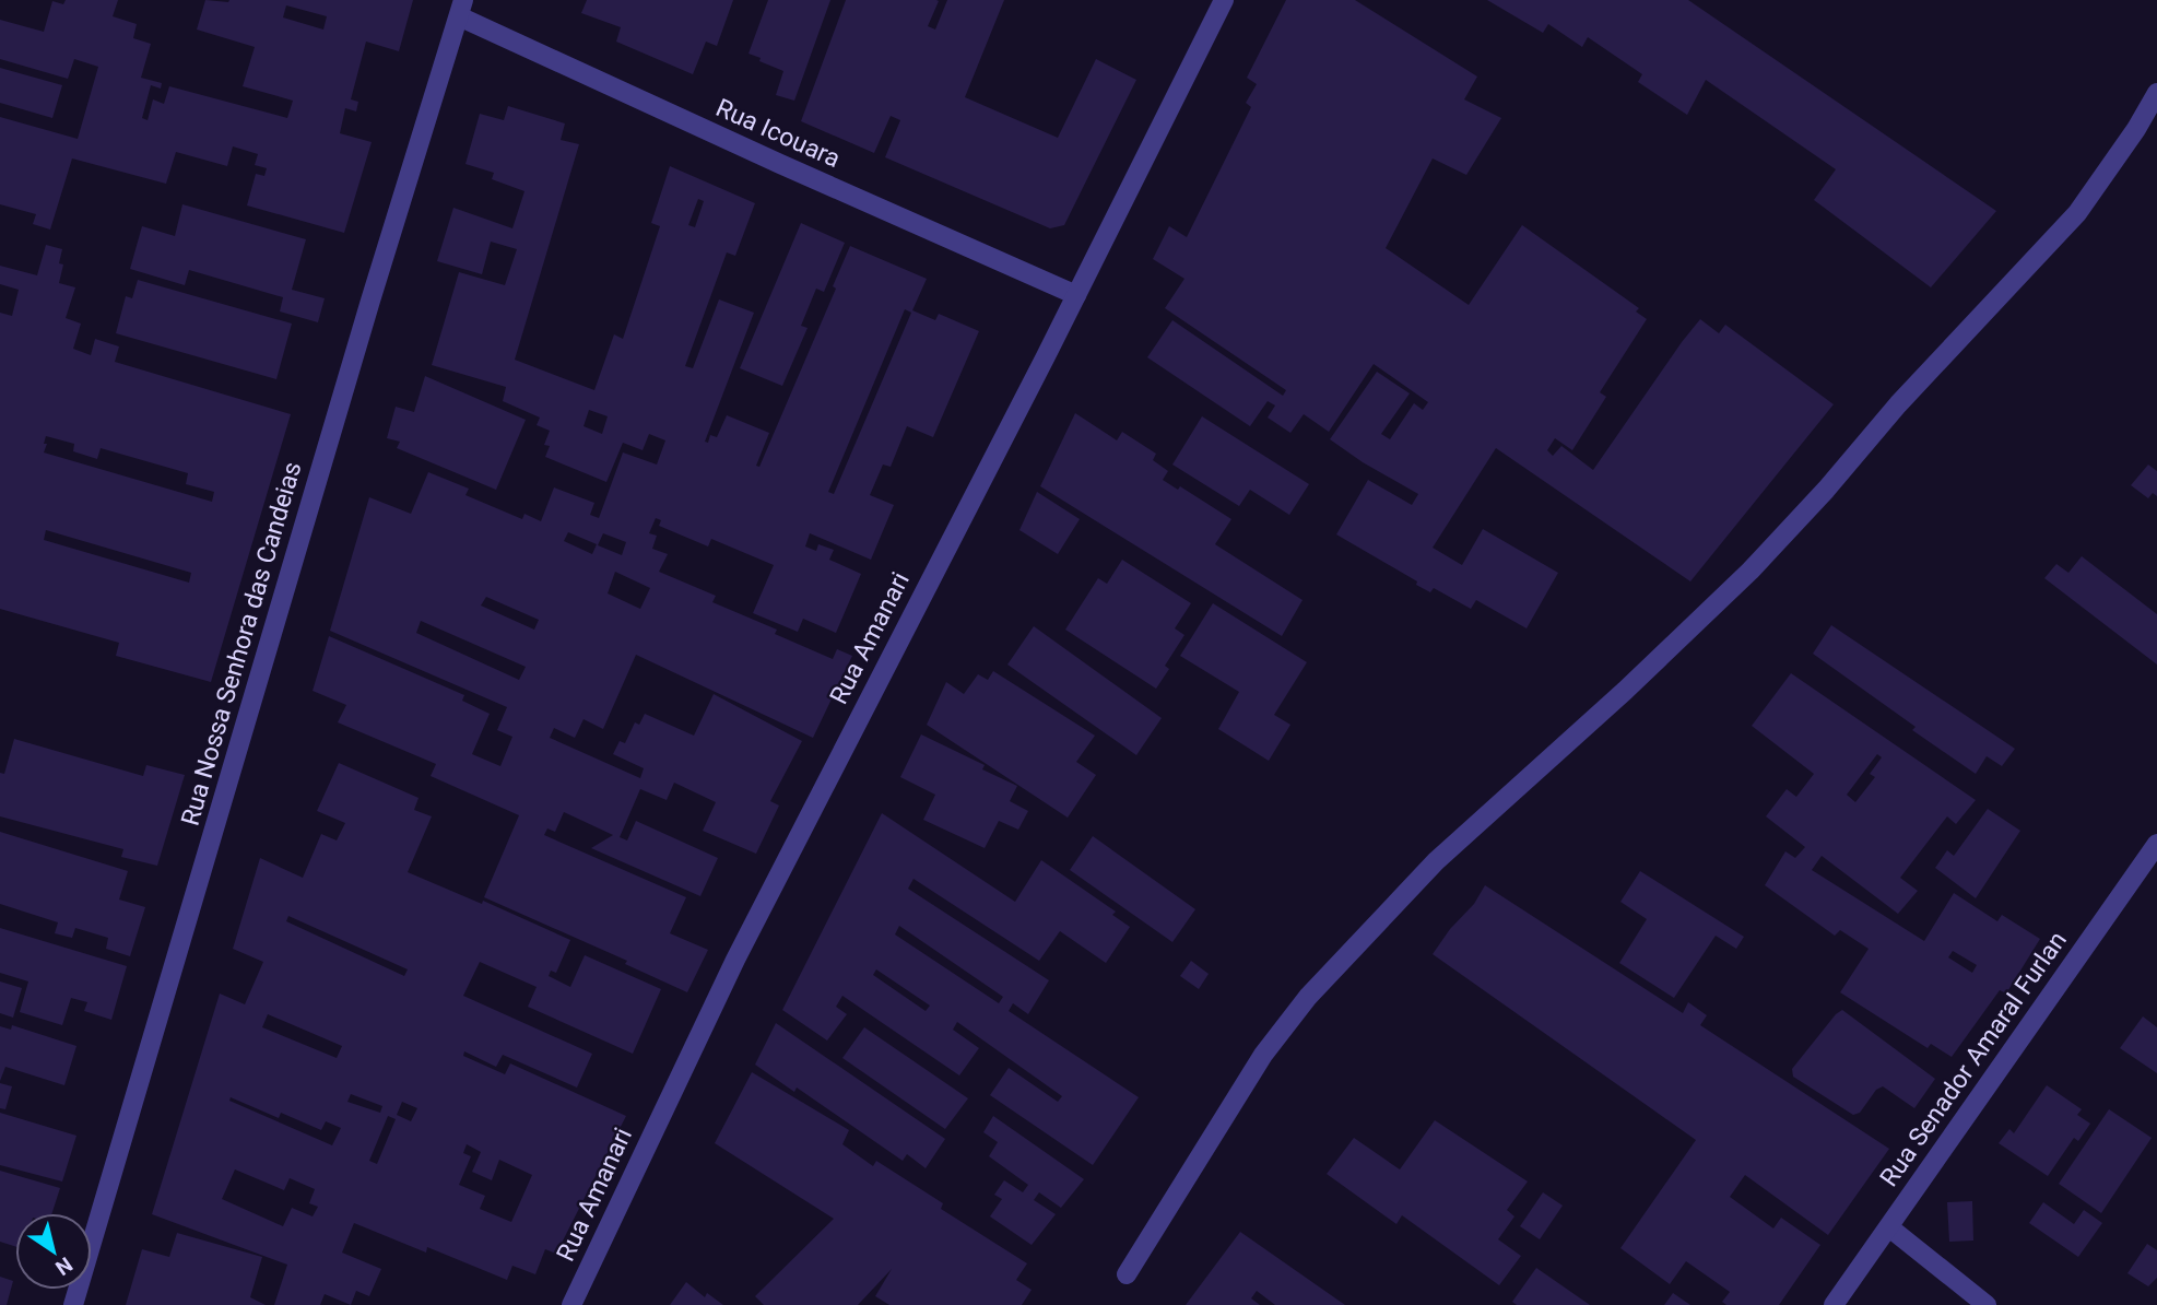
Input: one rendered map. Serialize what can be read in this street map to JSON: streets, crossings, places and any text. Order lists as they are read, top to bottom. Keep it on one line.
{"streets":{"street":["Rua Icouara","Rua Amanari","Rua Nossa Senhora das Candeias","Rua Senador Amaral Furlan"]},"crossings":[["Rua Icouara","Rua Amanari"],["Rua Icouara","Rua Nossa Senhora das Candeias"]],"north":"bottom right"}
